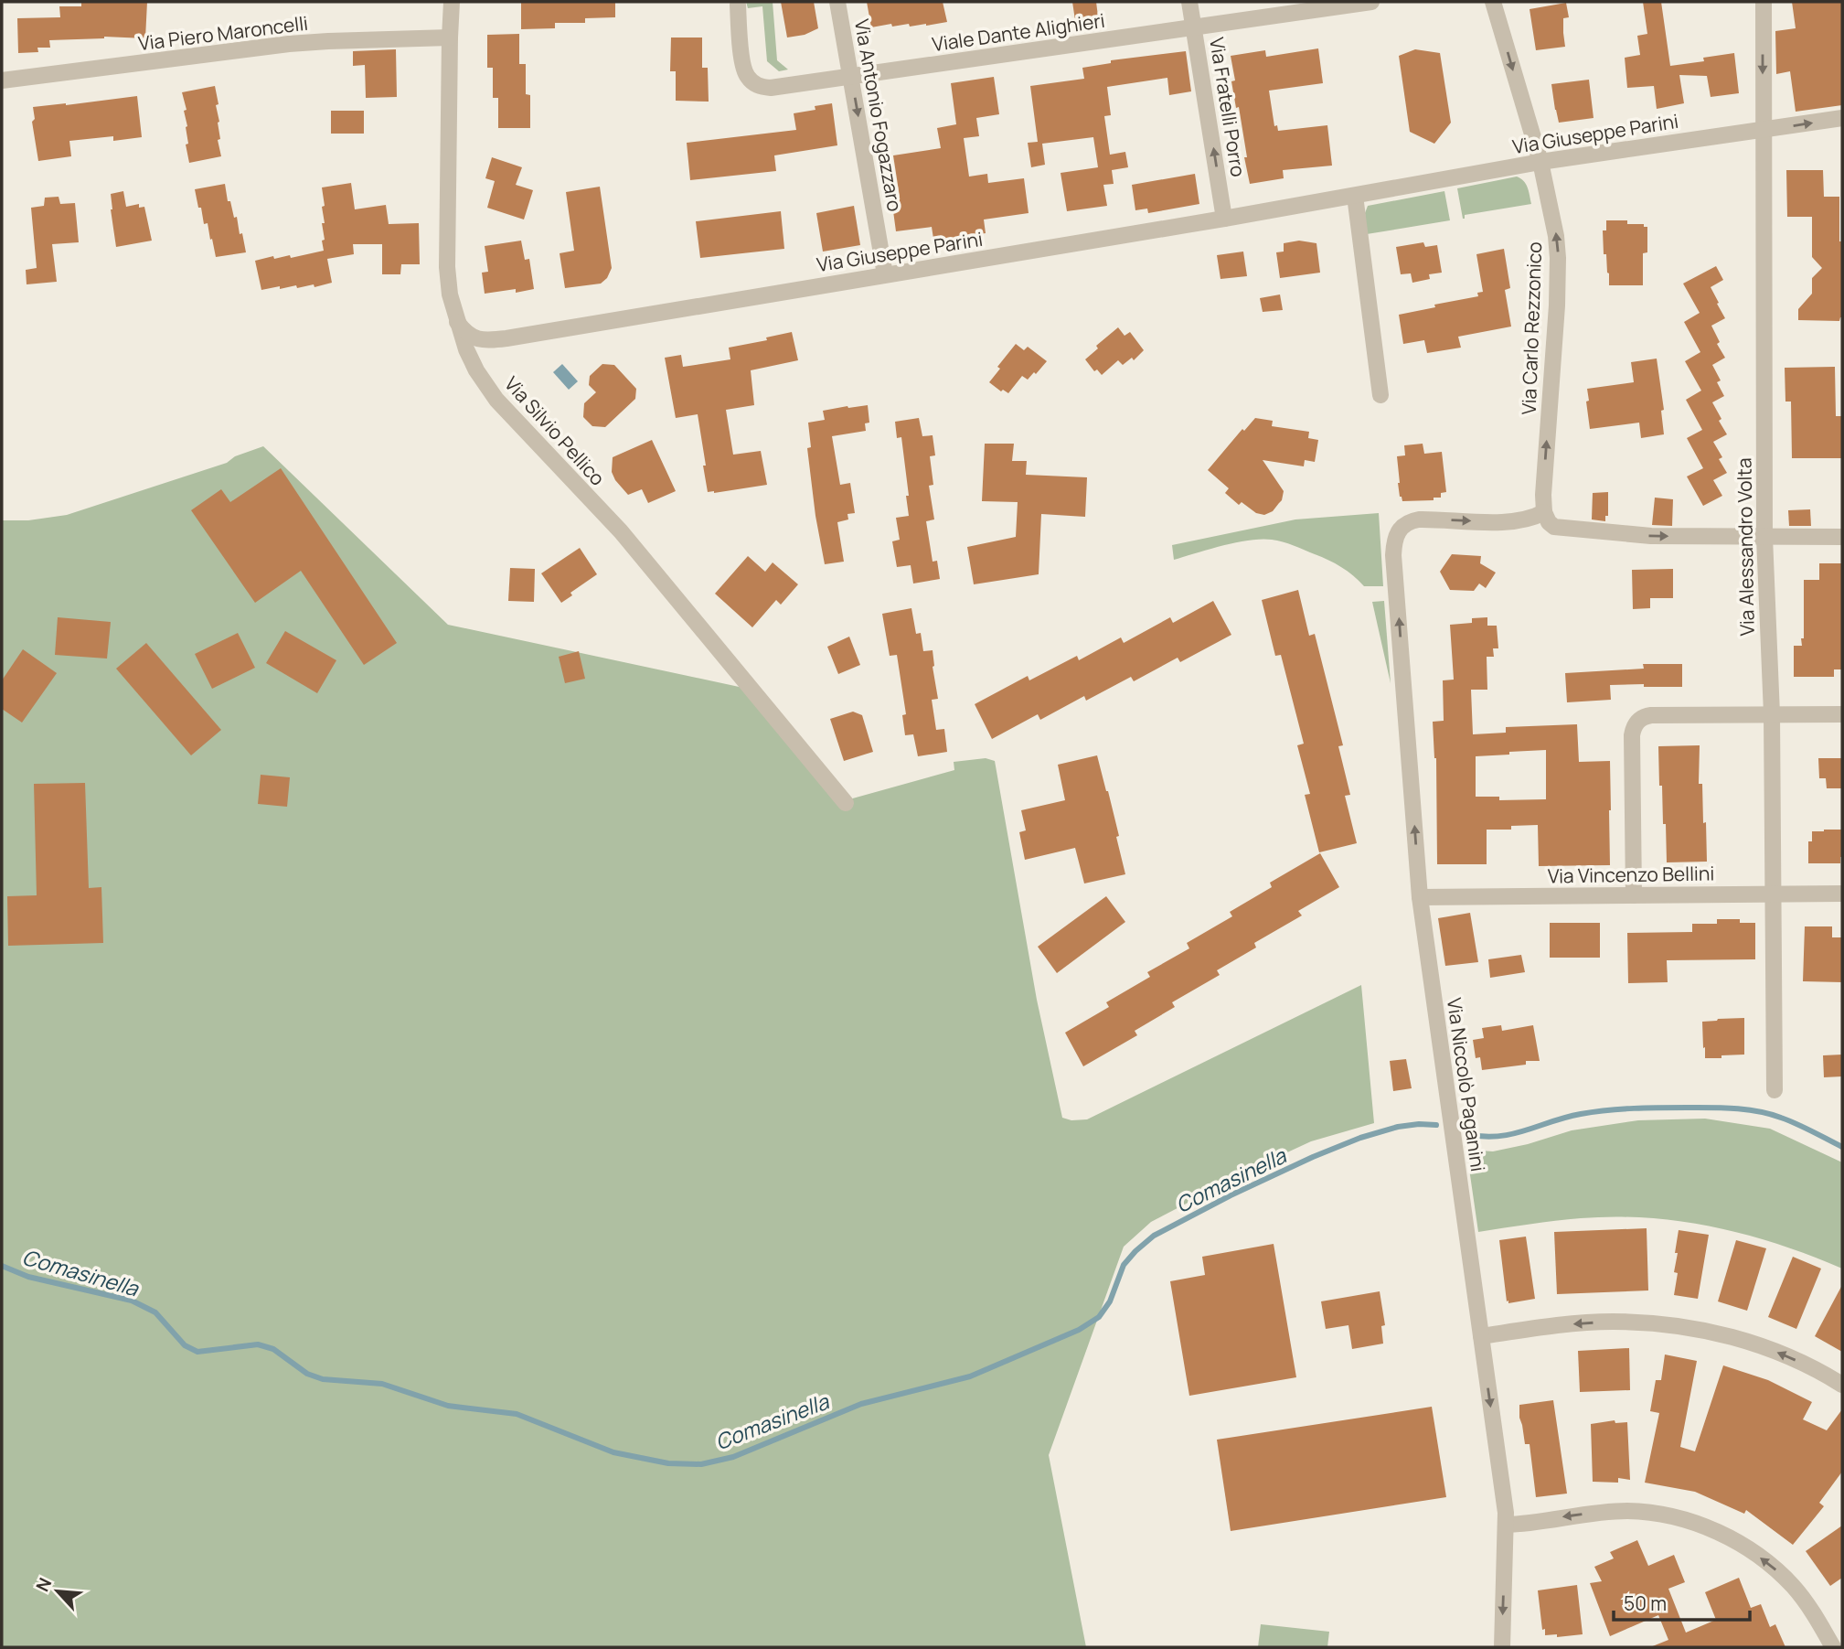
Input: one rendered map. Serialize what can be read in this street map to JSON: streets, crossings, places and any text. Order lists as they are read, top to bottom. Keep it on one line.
{"streets":{"street":["Viale Dante Alighieri","Via Piero Maroncelli","Via Fratelli Porro","Via Antonio Fogazzaro","Via Giuseppe Parini","Via Carlo Rezzonico","Via Silvio Pellico","Via Alessandro Volta","Via Vincenzo Bellini","Via Niccolò Paganini"]},"crossings":[["Viale Dante Alighieri","Via Fratelli Porro"],["Viale Dante Alighieri","Via Antonio Fogazzaro"],["Via Piero Maroncelli","Via Silvio Pellico"],["Via Fratelli Porro","Via Giuseppe Parini"],["Via Antonio Fogazzaro","Via Giuseppe Parini"],["Via Giuseppe Parini","Via Carlo Rezzonico"],["Via Giuseppe Parini","Via Silvio Pellico"],["Via Giuseppe Parini","Via Alessandro Volta"],["Via Carlo Rezzonico","Via Niccolò Paganini"],["Via Alessandro Volta","Via Vincenzo Bellini"],["Via Vincenzo Bellini","Via Niccolò Paganini"]],"one_way":["Via Fratelli Porro","Via Antonio Fogazzaro"],"water":["Comasinella"],"scale_bar":"50 m","north":"top left"}
